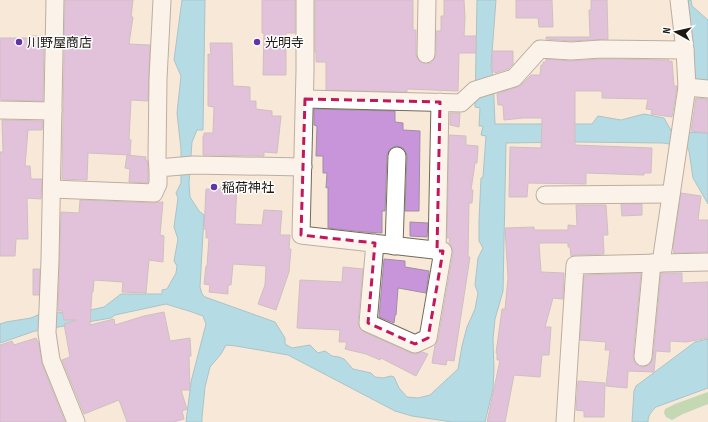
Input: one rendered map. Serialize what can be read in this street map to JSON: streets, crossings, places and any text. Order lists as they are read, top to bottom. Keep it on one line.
{"places":["川野屋商店","光明寺","稲荷神社"],"north":"left"}
